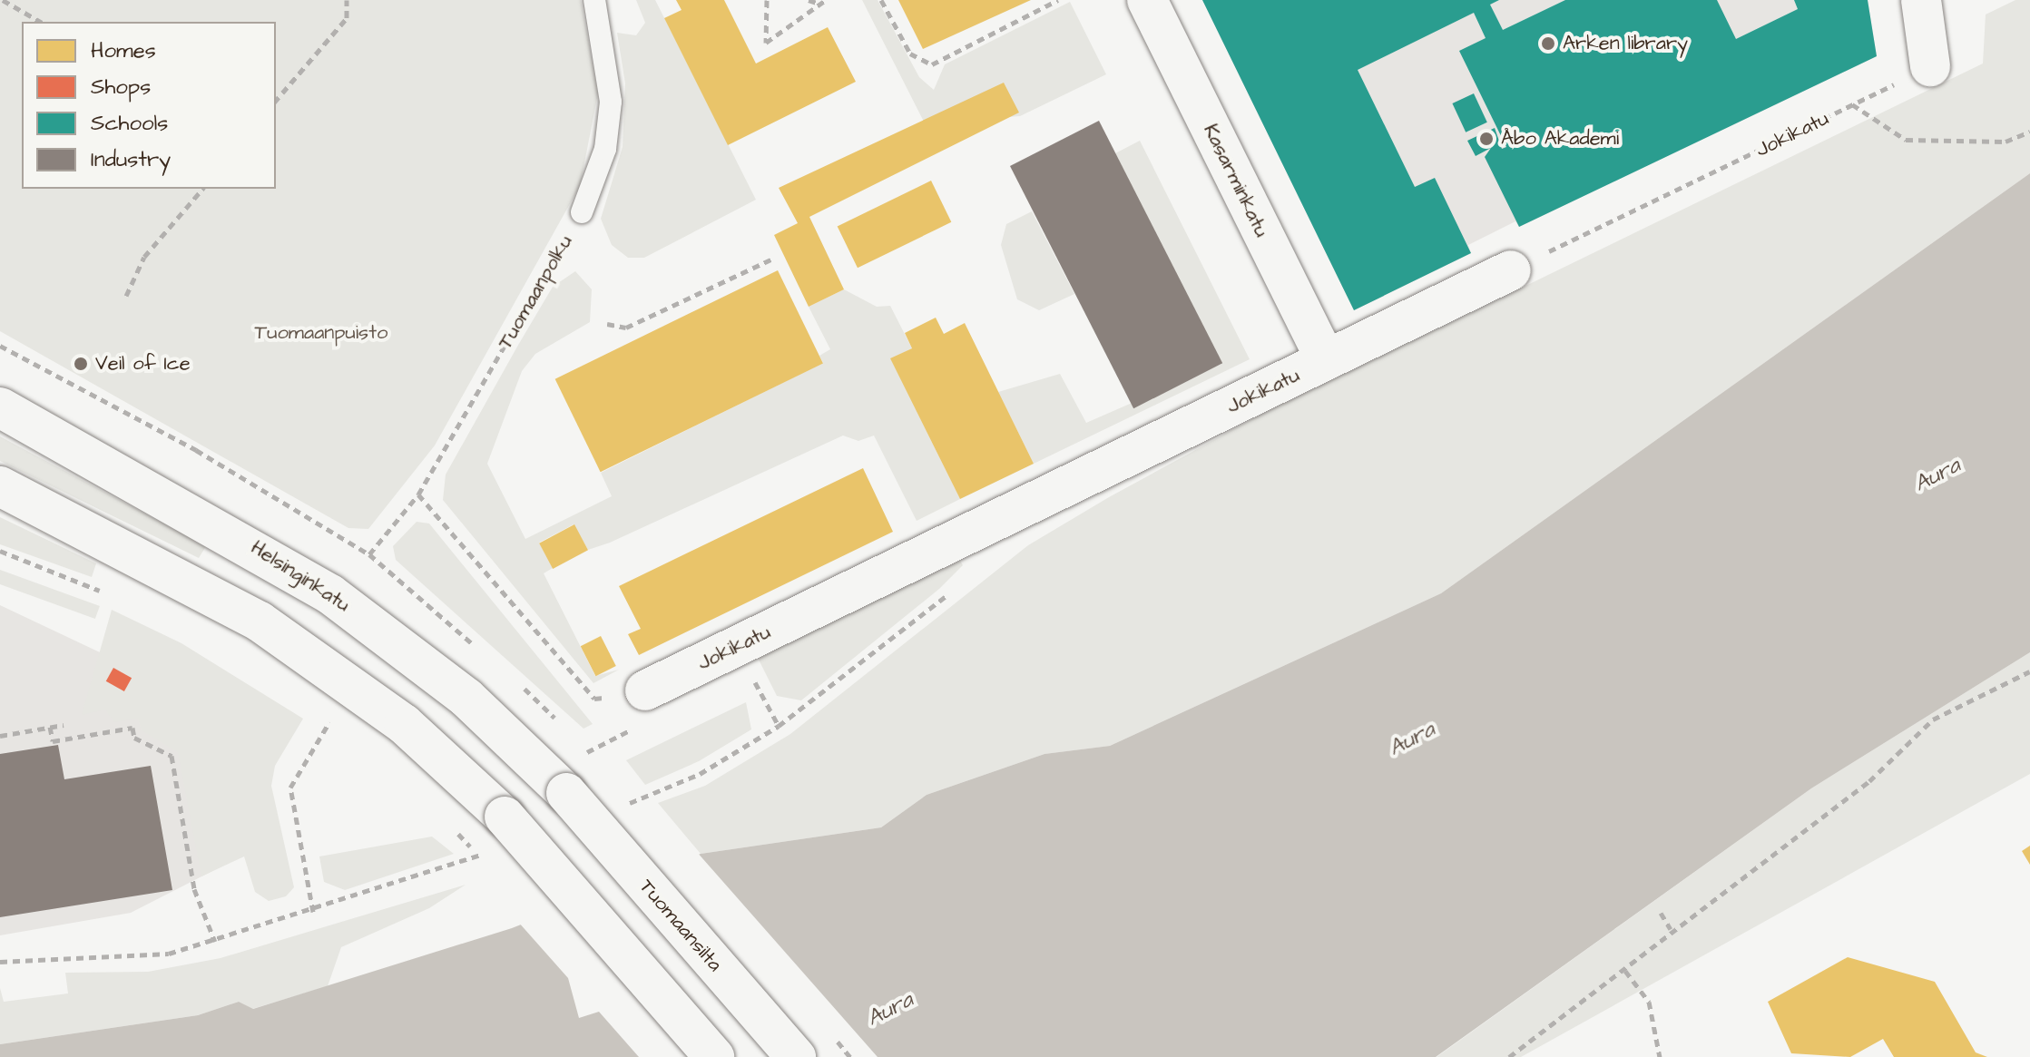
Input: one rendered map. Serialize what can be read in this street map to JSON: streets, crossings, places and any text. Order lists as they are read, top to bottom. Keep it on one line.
{"streets":{"main road":["Jokikatu","Kasarminkatu","Helsinginkatu","Tuomaansilta"],"lane":["Tuomaanpolku"]},"crossings":[["Jokikatu","Kasarminkatu"],["Helsinginkatu","Tuomaansilta"]],"water":["Aura"],"parks":["Tuomaanpuisto"],"places":["Arken library","Åbo Akademi","Veil of Ice"],"legend":["Homes","Shops","Schools","Industry"]}
